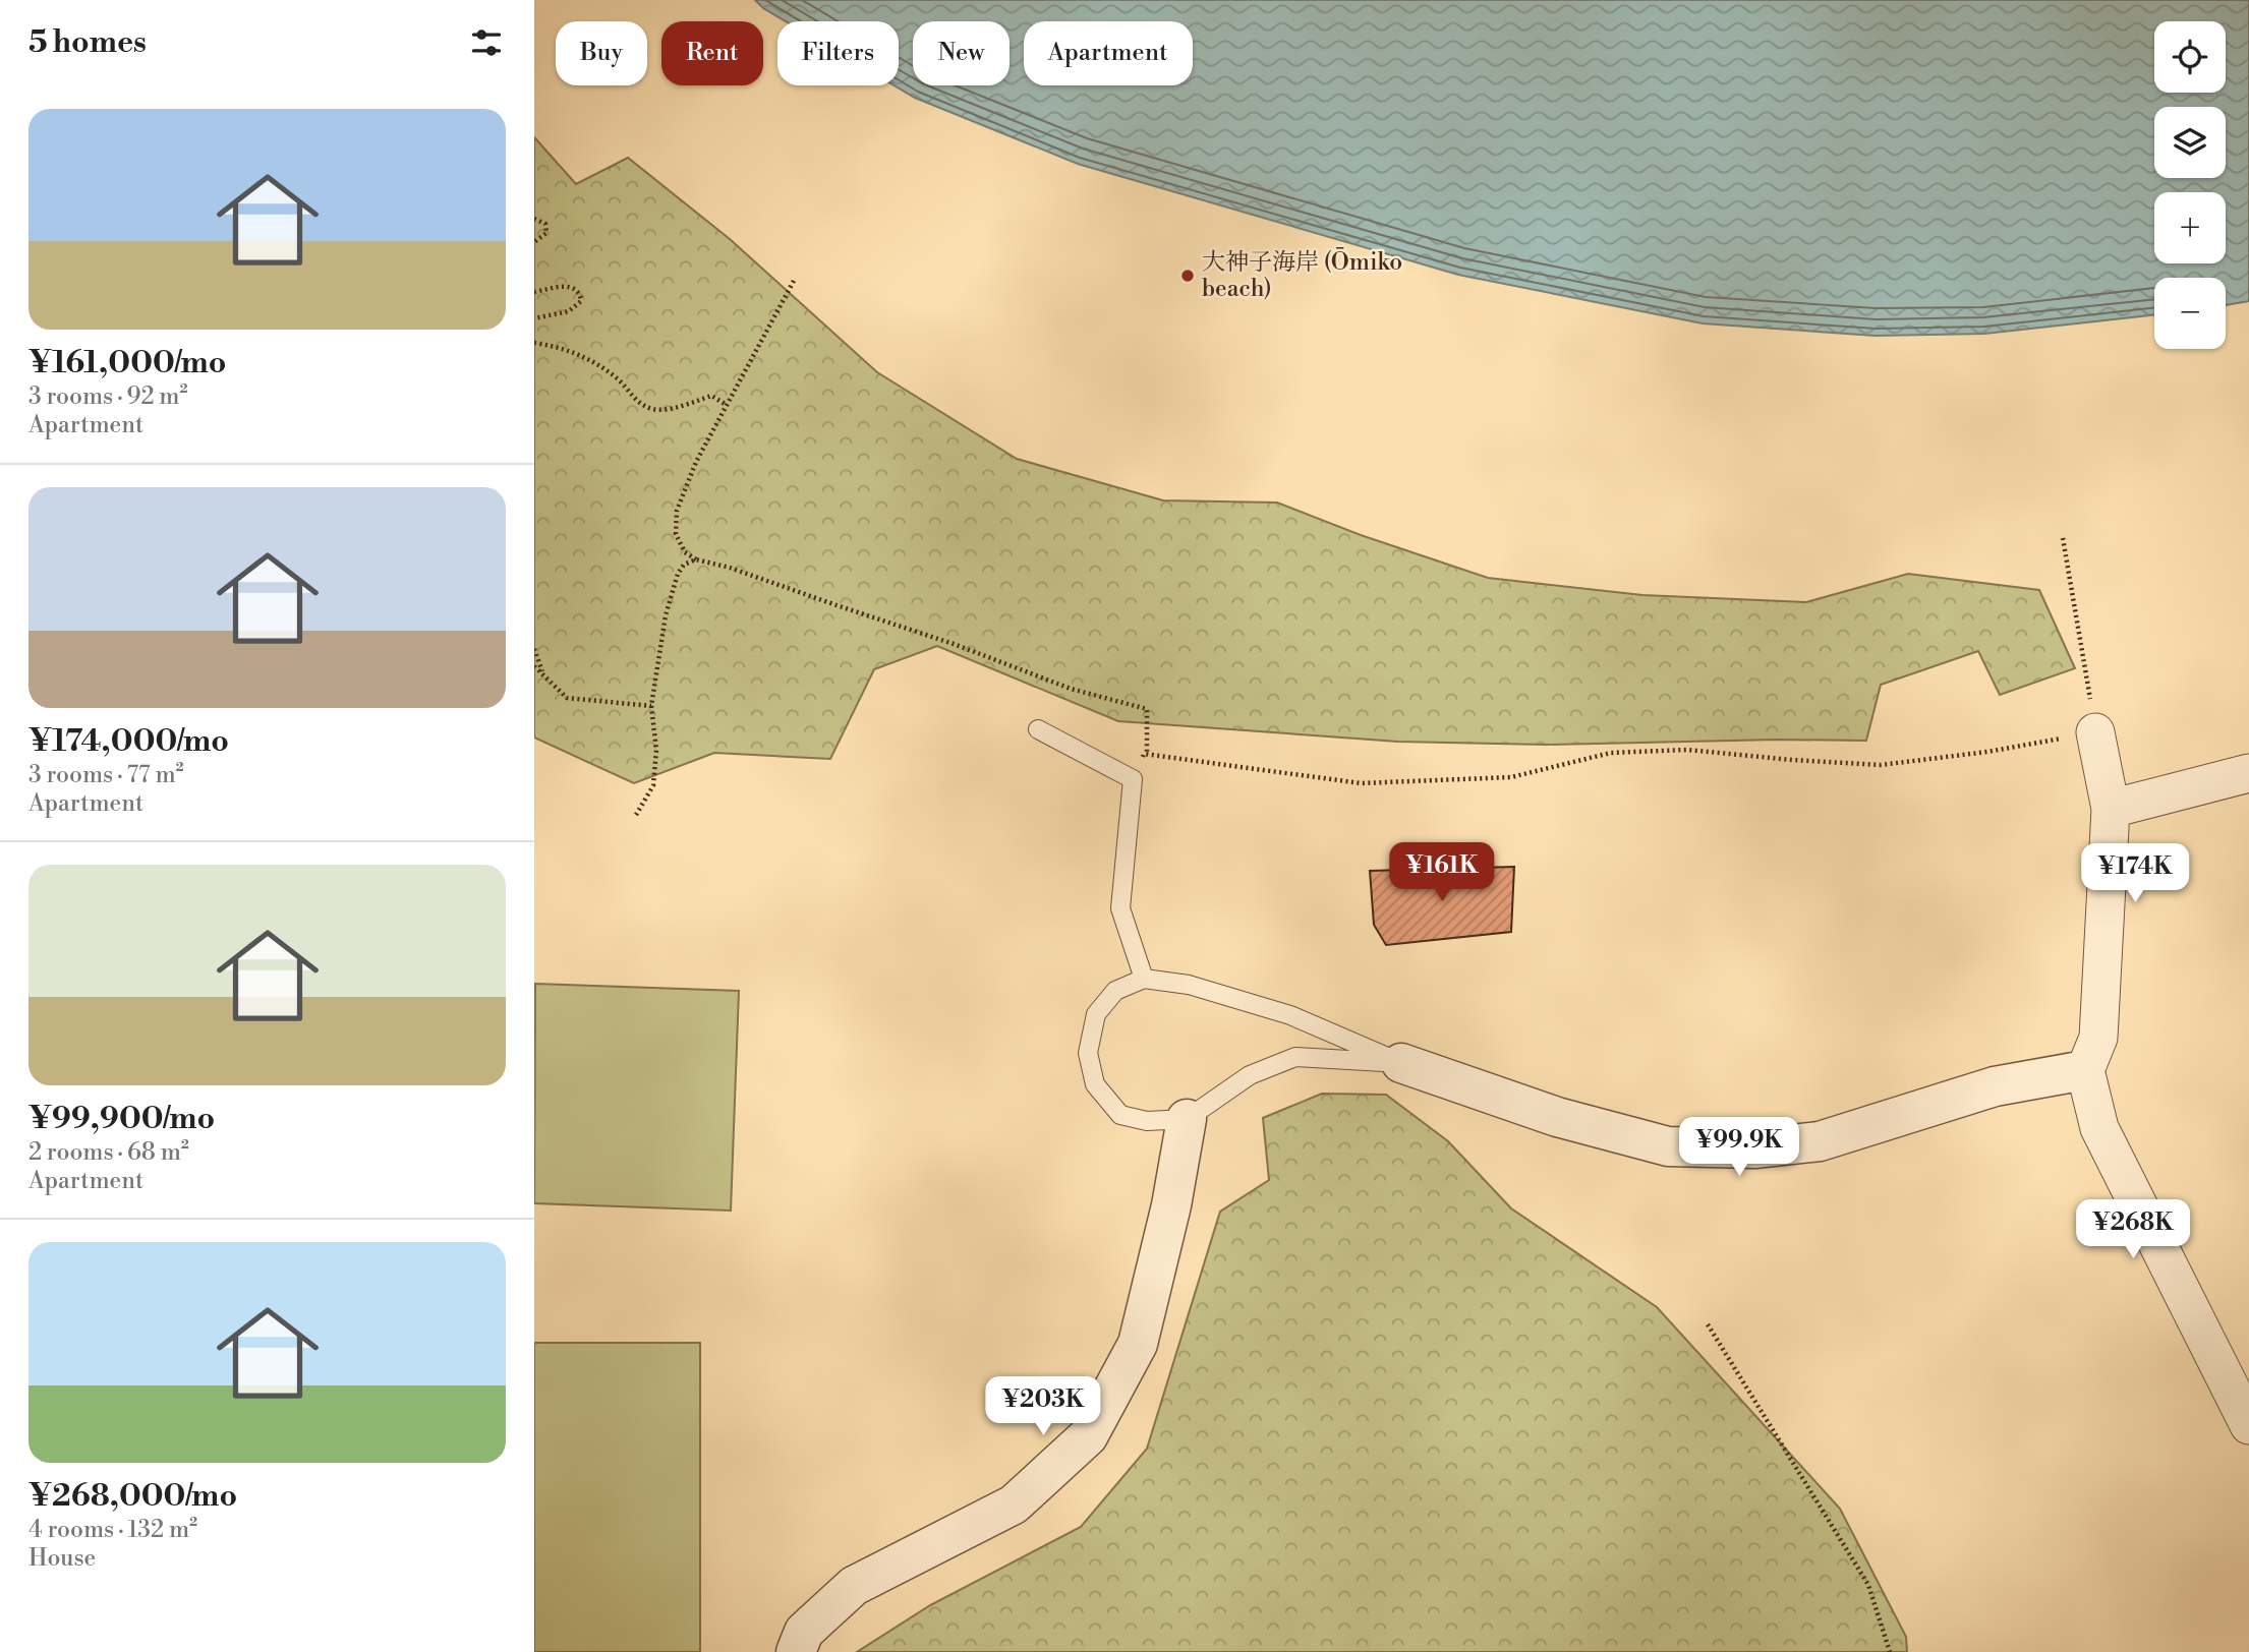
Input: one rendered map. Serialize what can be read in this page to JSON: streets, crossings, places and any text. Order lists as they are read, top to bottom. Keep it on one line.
{"places":["大神子海岸 (Ōmiko beach)"],"page":{"heading":"5 homes","map_buttons":["+","−"],"chip":["Buy","Rent","Filters","New","Apartment"],"list":[{"name":"¥161,000/mo","note":"3 rooms · 92 m² · Apartment"},{"name":"¥174,000/mo","note":"3 rooms · 77 m² · Apartment"},{"name":"¥99,900/mo","note":"2 rooms · 68 m² · Apartment"},{"name":"¥268,000/mo","note":"4 rooms · 132 m² · House"}],"price":["¥161K","¥174K","¥99.9K","¥268K","¥203K"]}}
